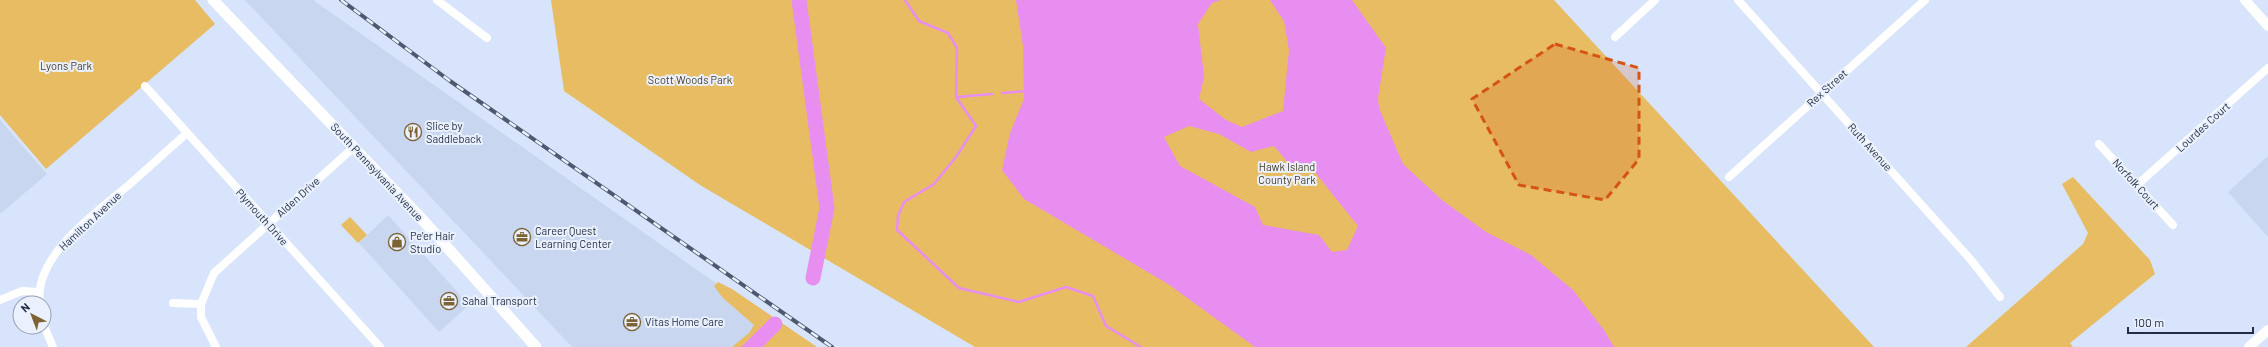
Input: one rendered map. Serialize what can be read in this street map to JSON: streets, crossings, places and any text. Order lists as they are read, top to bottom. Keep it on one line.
{"streets":{"main road":["South Pennsylvania Avenue"],"street":["Rex Street","Lourdes Court","Ruth Avenue","Norfolk Court","Alden Drive","Plymouth Drive","Hamilton Avenue"]},"crossings":[["Rex Street","Ruth Avenue"],["Lourdes Court","Norfolk Court"],["South Pennsylvania Avenue","Alden Drive"],["Alden Drive","Plymouth Drive"],["Plymouth Drive","Hamilton Avenue"]],"parks":["Lyons Park","Scott Woods Park","Hawk Island County Park"],"places":{"restaurant":["Slice by Saddleback"],"office":["Career Quest Learning Center","Sahal Transport","Vitas Home Care"],"shop":["Pe'er Hair Studio"]},"scale_bar":"100 m","north":"top left"}
